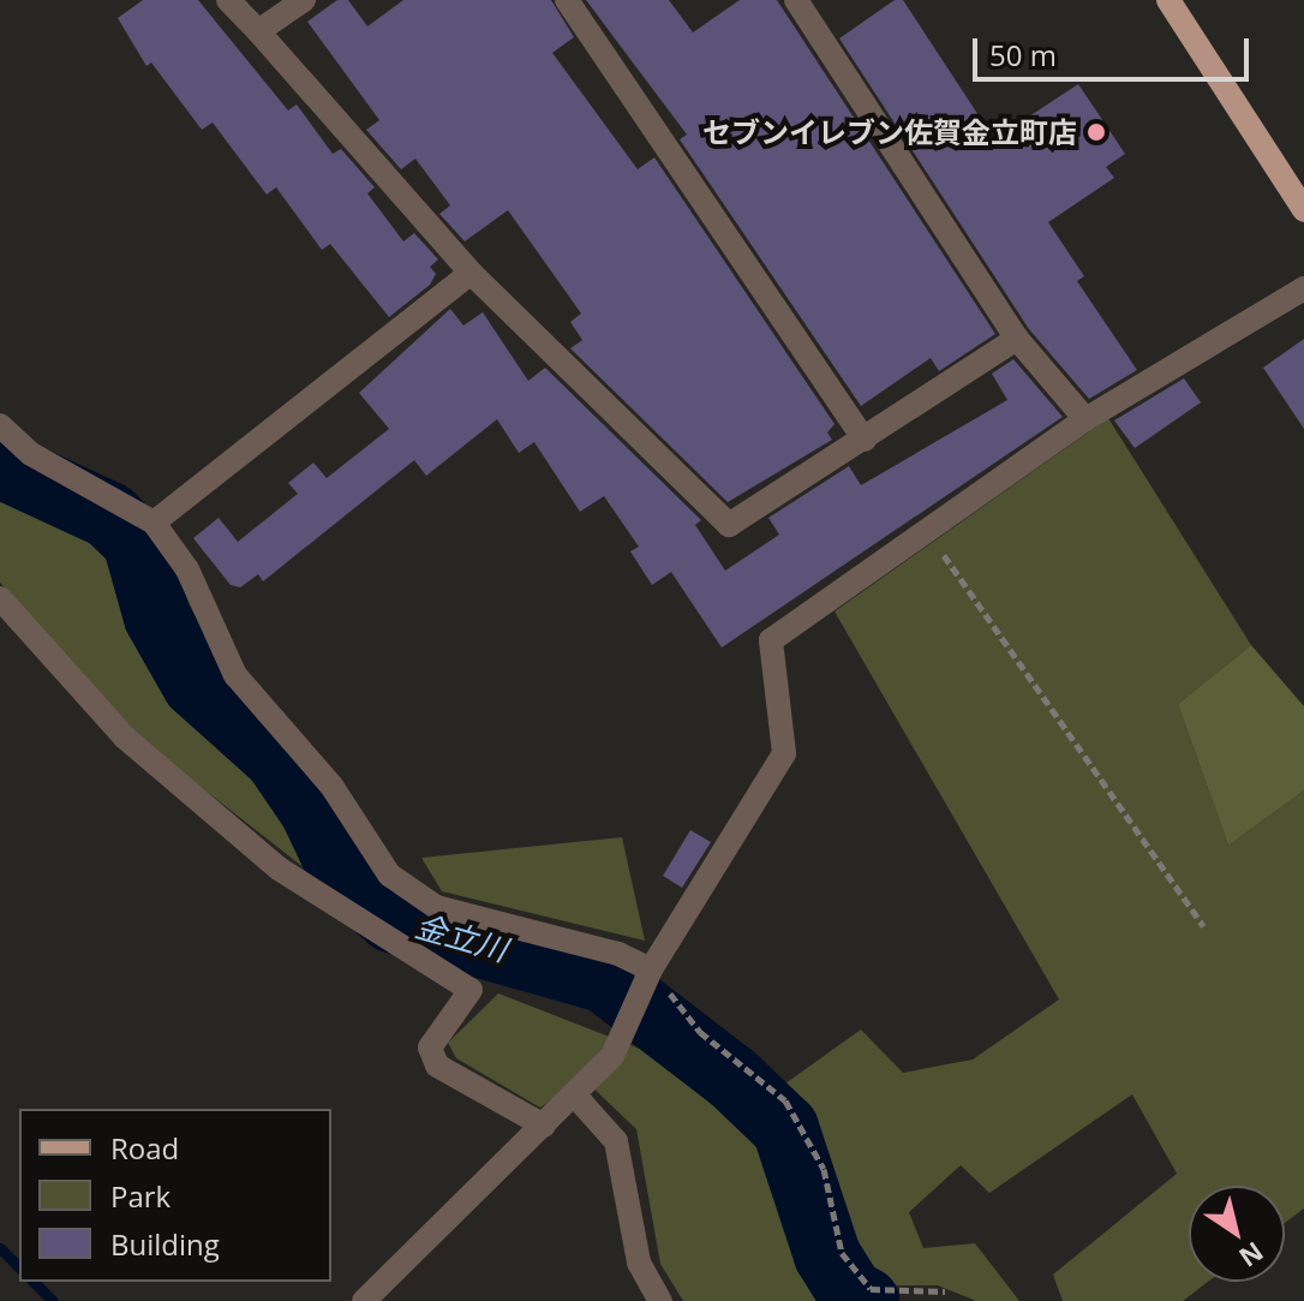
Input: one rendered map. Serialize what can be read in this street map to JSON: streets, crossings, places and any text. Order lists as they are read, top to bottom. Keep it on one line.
{"water":["金立川"],"places":["セブンイレブン佐賀金立町店"],"legend":["Road","Park","Building"],"scale_bar":"50 m","north":"bottom right"}
